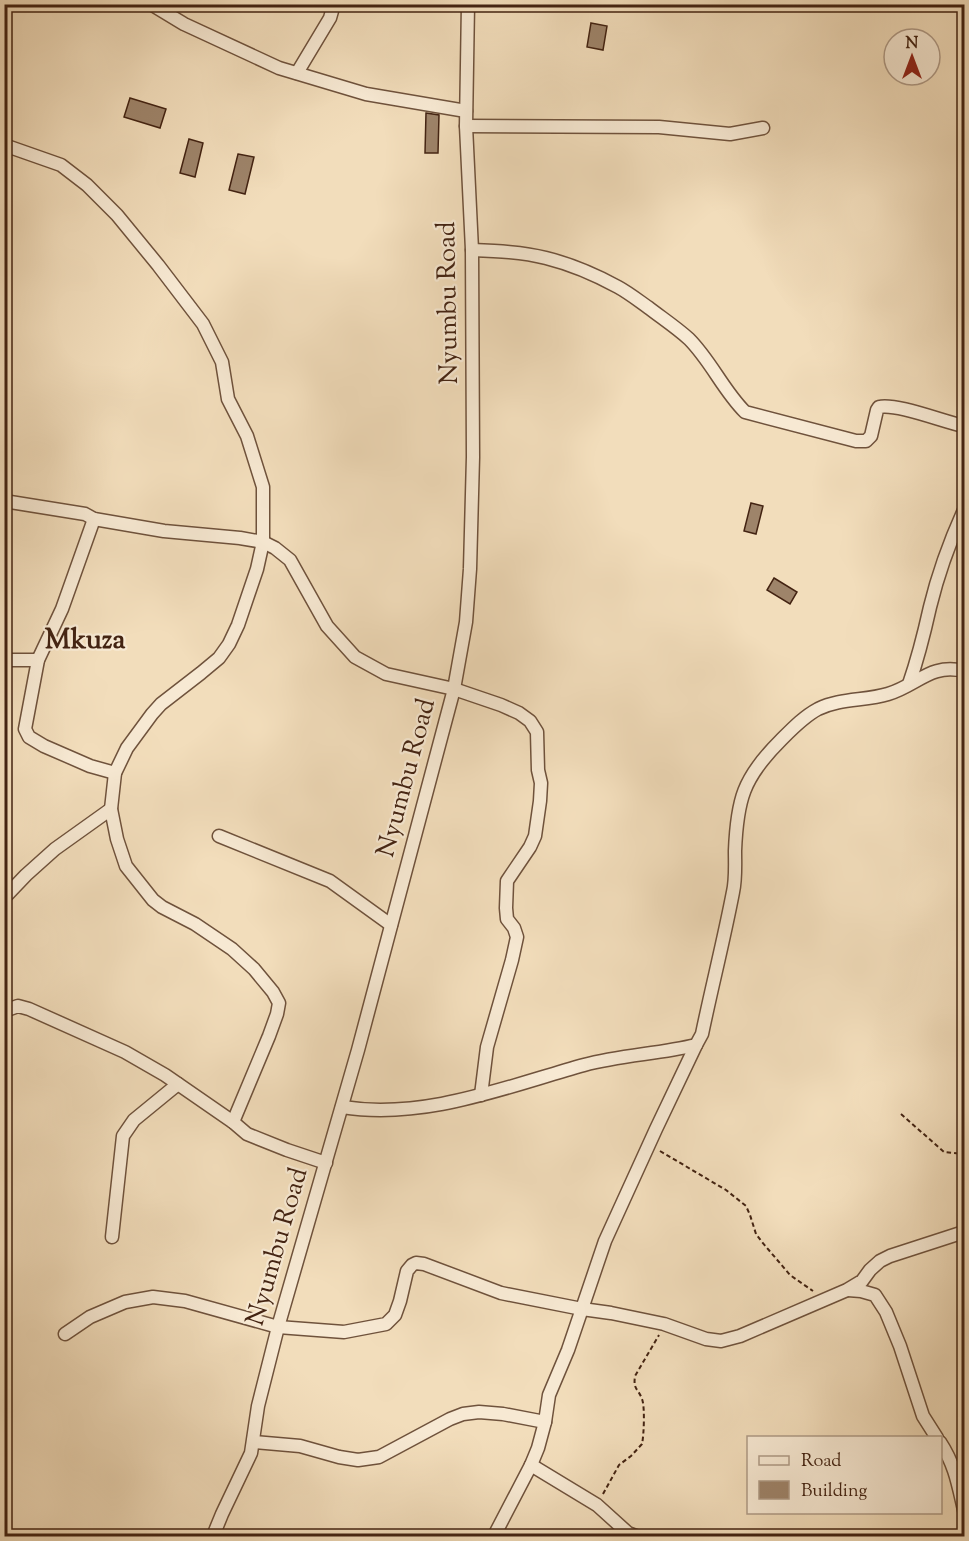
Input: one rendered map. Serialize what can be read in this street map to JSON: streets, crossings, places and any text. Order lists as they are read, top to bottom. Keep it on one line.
{"streets":{"street":["Nyumbu Road"]},"districts":["Mkuza"],"legend":["Road","Building"],"north":"top"}
